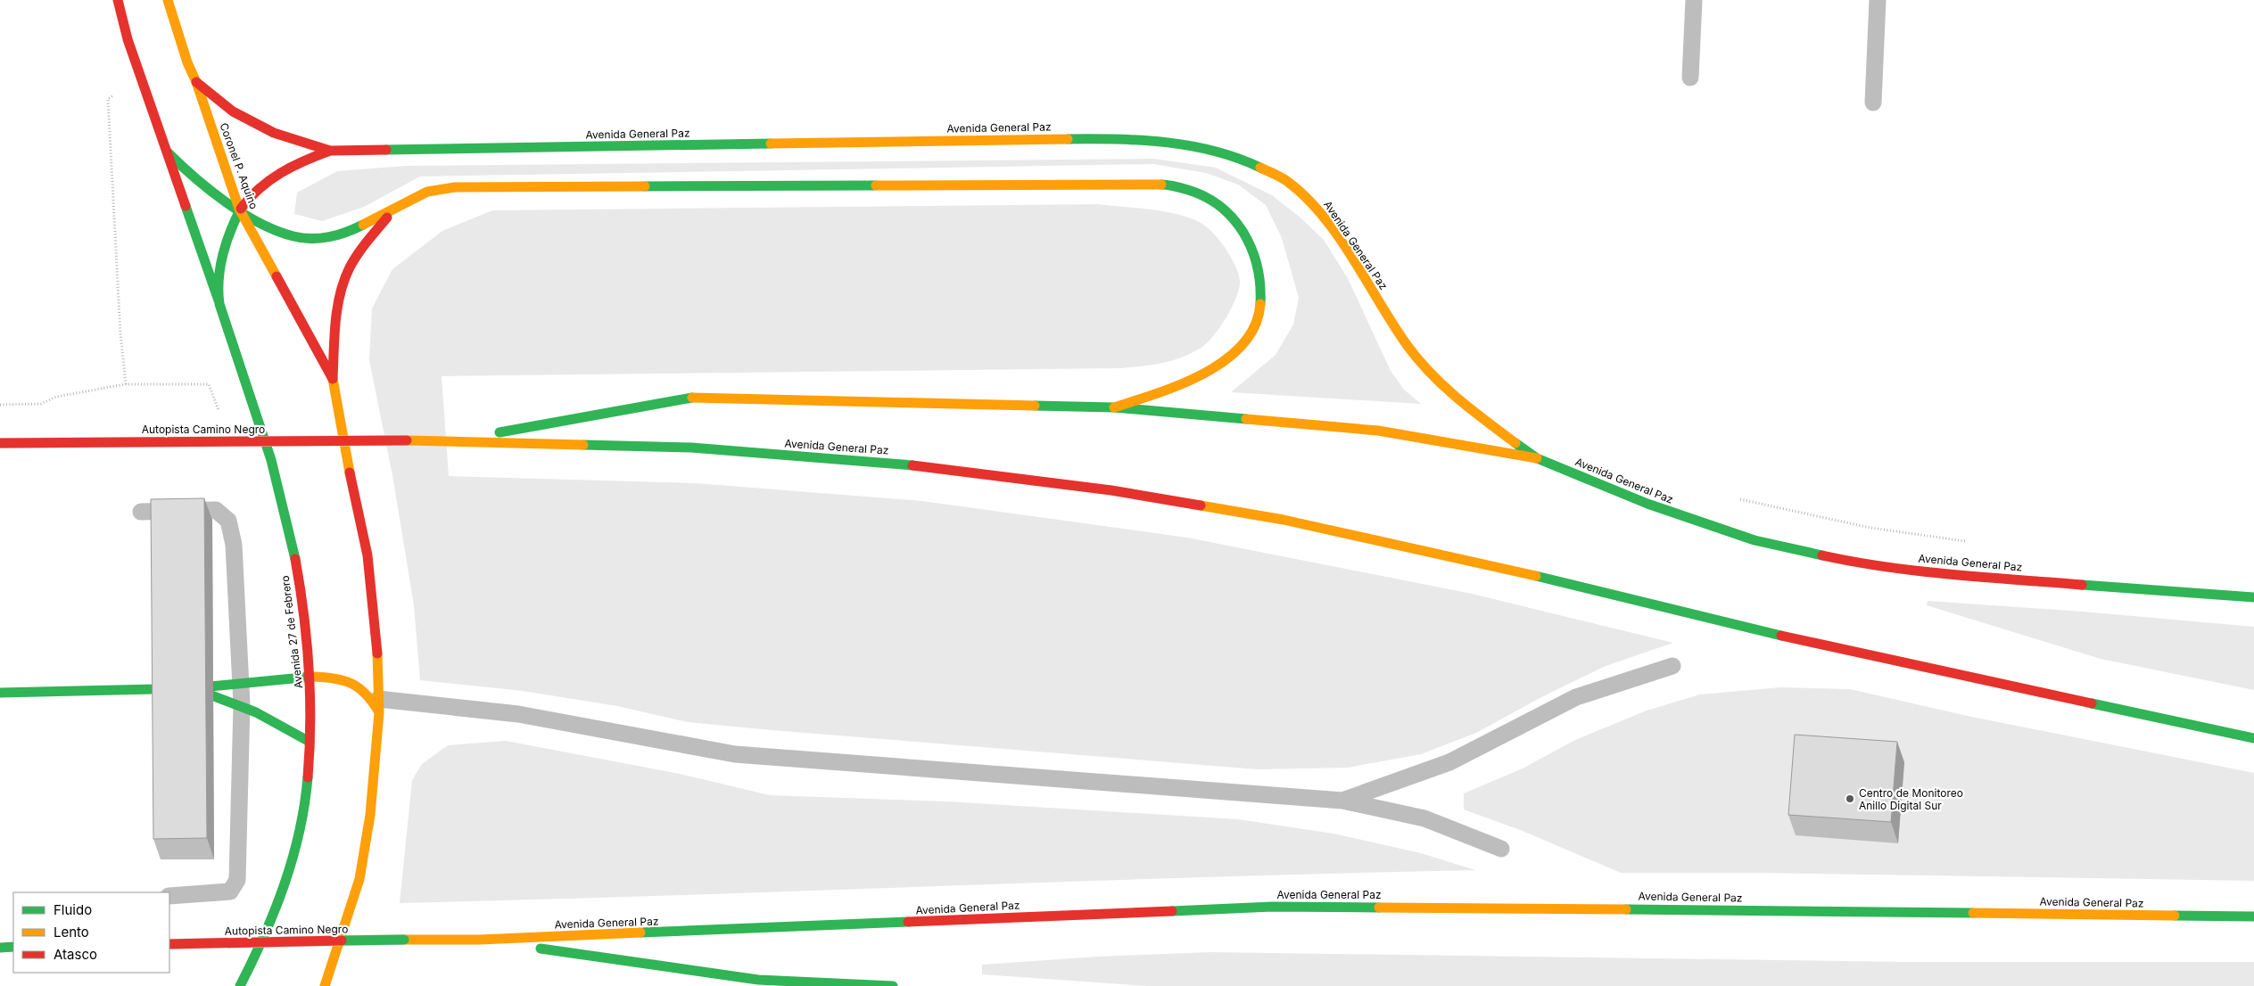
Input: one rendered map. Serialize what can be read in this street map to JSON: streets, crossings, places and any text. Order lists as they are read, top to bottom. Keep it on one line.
{"streets":{"main road":["Avenida General Paz","Coronel P. Aquino","Autopista Camino Negro","Avenida 27 de Febrero"]},"crossings":[["Avenida General Paz","Coronel P. Aquino"],["Avenida General Paz","Autopista Camino Negro"]],"places":["Centro de Monitoreo Anillo Digital Sur"],"legend":["Fluido","Lento","Atasco"]}
